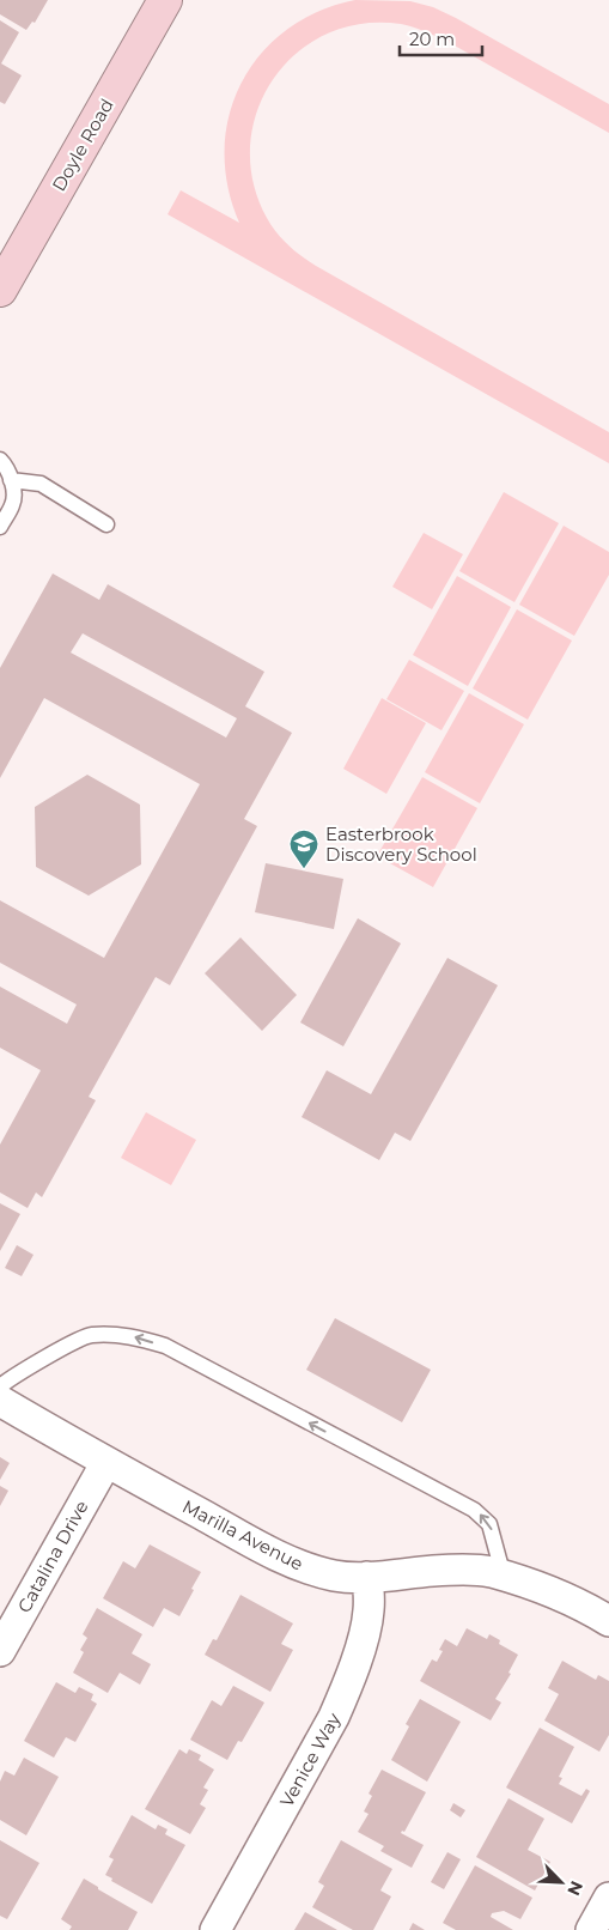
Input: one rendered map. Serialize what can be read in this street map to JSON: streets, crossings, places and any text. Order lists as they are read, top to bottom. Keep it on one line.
{"streets":{"main road":["Doyle Road"],"street":["Marilla Avenue","Catalina Drive","Venice Way"]},"crossings":[["Marilla Avenue","Catalina Drive"],["Marilla Avenue","Venice Way"]],"places":{"school or university":["Easterbrook Discovery School"]},"scale_bar":"20 m","north":"bottom right"}
